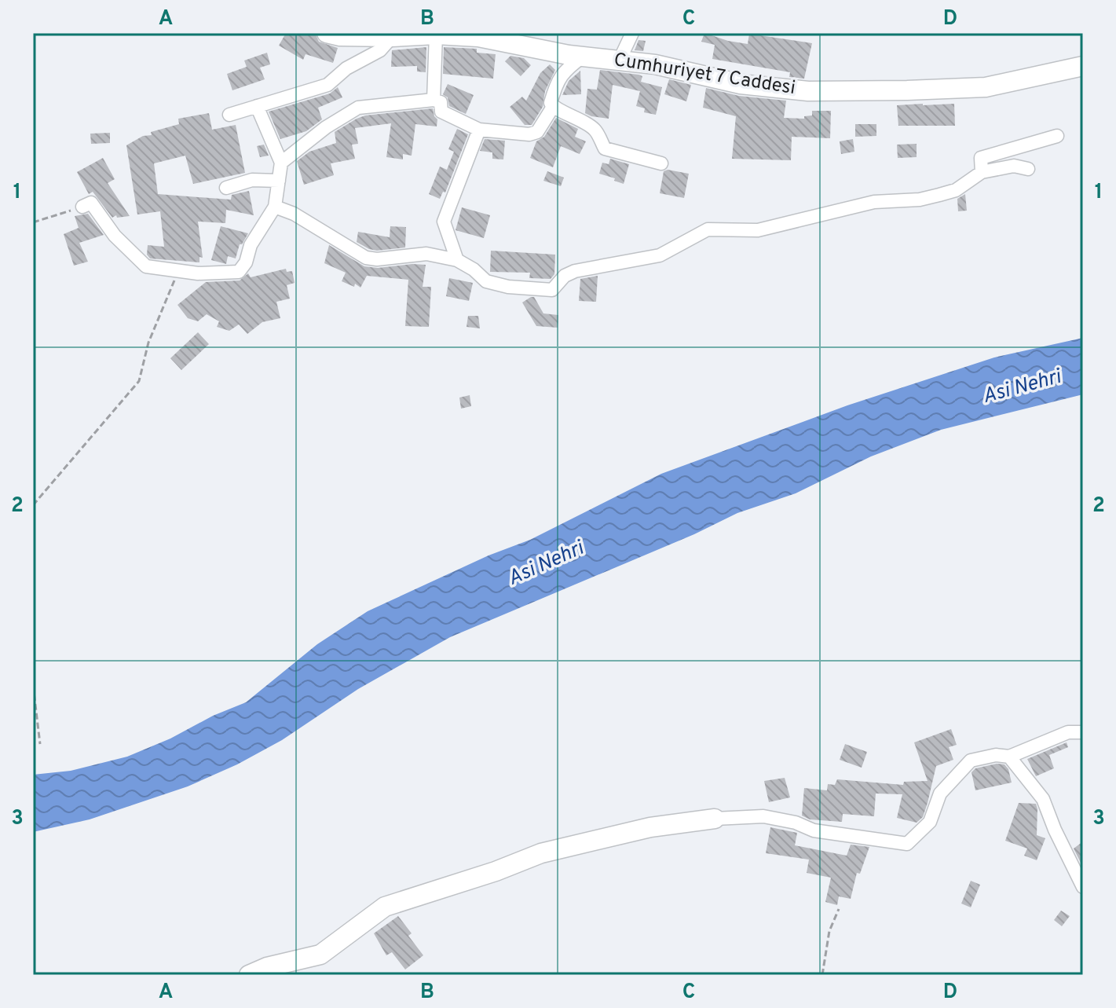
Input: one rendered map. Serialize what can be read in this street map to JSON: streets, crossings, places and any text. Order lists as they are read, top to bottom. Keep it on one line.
{"streets":{"main road":["Cumhuriyet 7 Caddesi"]},"water":["Asi Nehri"],"grid":{"columns":["A","B","C","D"],"rows":["1","2","3"]}}
